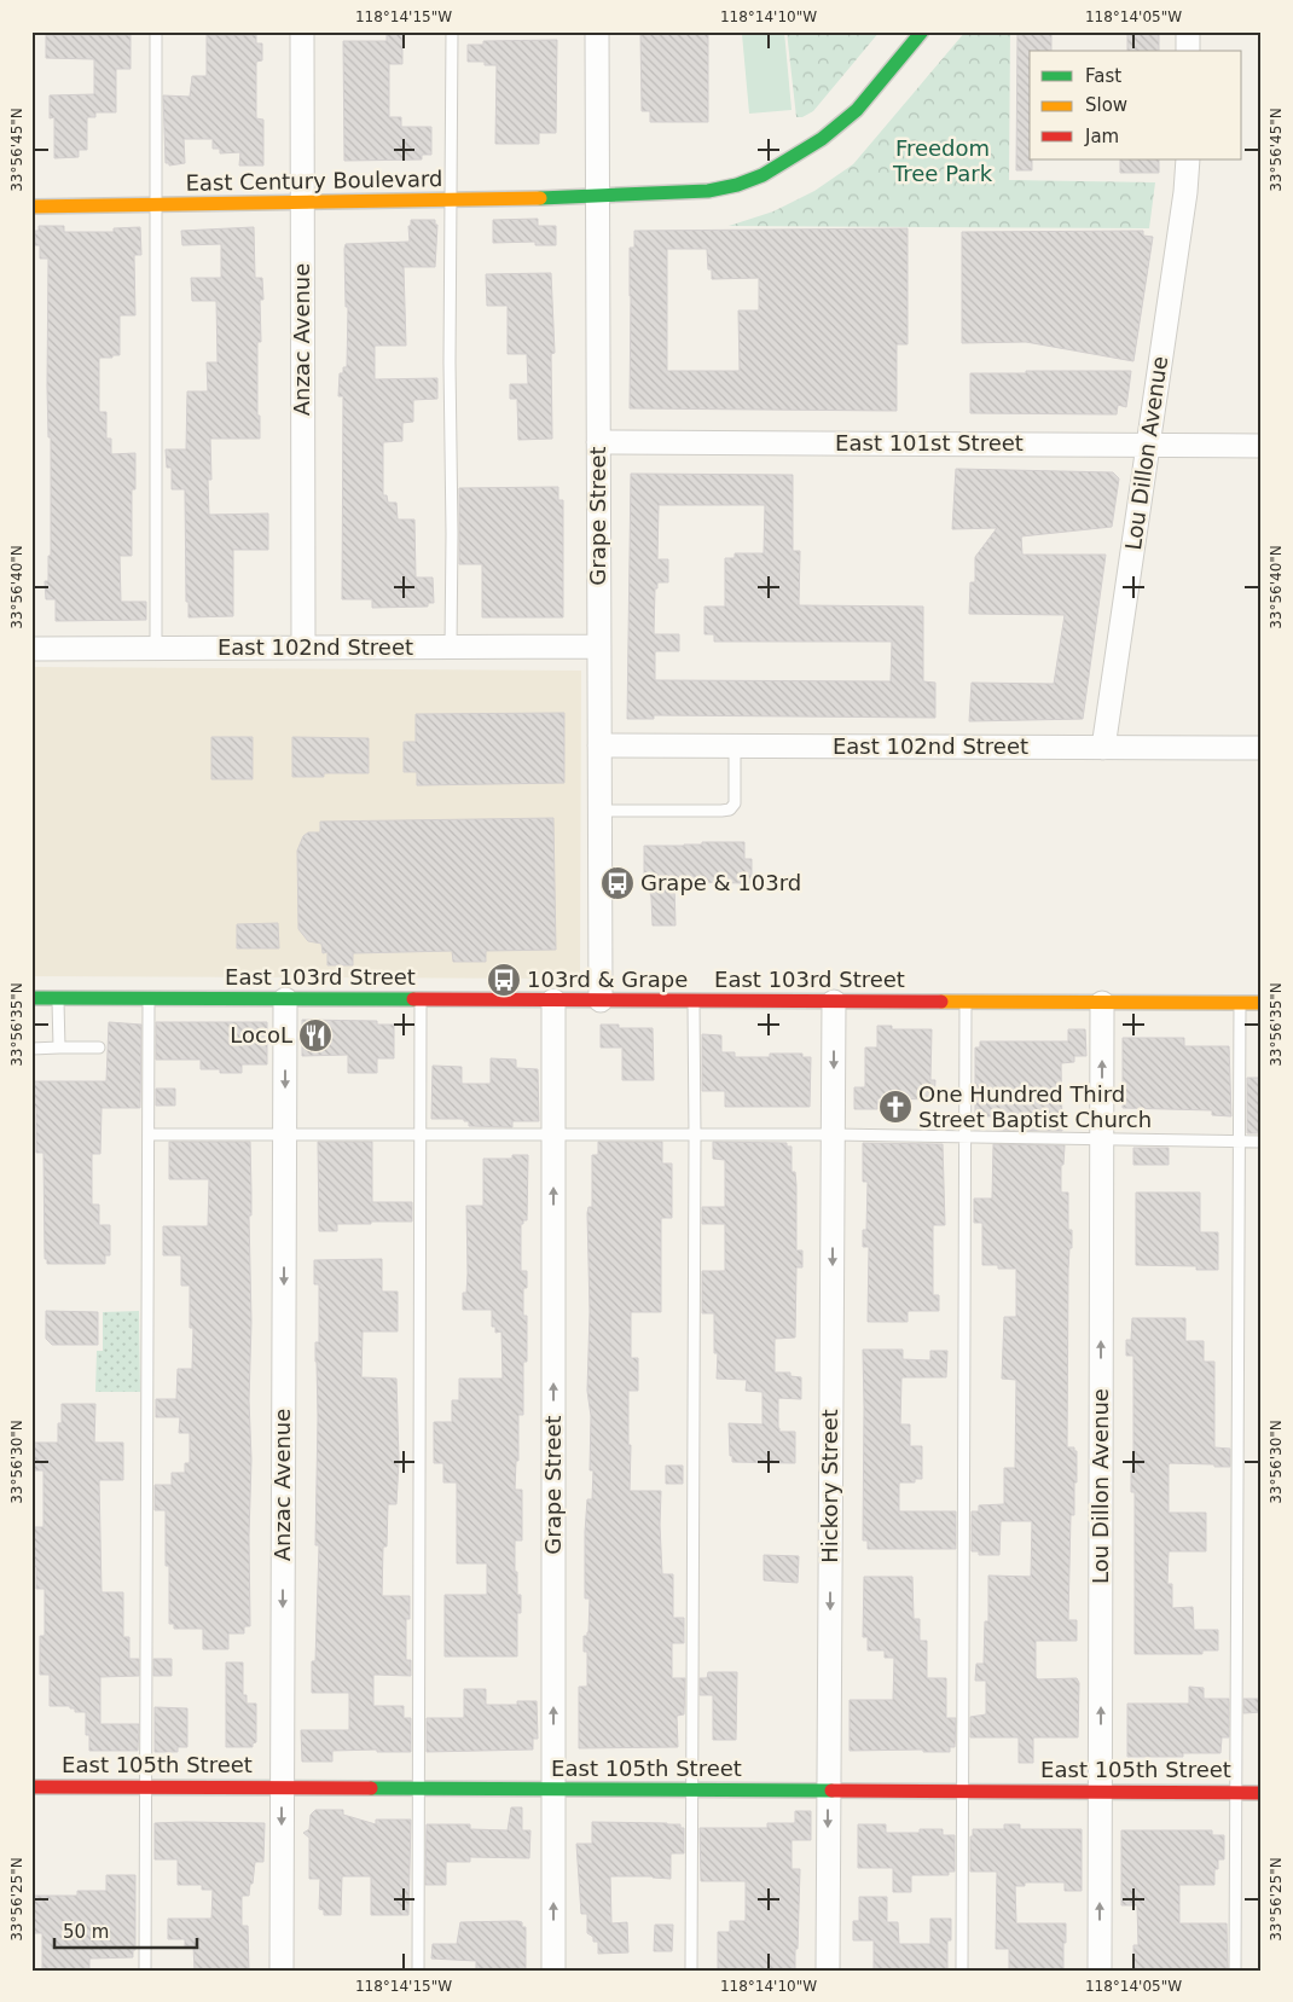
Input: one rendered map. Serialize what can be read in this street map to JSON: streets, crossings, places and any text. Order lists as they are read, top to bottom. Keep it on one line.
{"streets":{"street":["East Century Boulevard","Anzac Avenue","East 101st Street","Lou Dillon Avenue","Grape Street","East 102nd Street","East 103rd Street","Hickory Street","East 105th Street"]},"crossings":[["East Century Boulevard","Anzac Avenue"],["East Century Boulevard","Grape Street"],["Anzac Avenue","East 102nd Street"],["Anzac Avenue","East 103rd Street"],["Anzac Avenue","East 105th Street"],["East 101st Street","Lou Dillon Avenue"],["East 101st Street","Grape Street"],["Lou Dillon Avenue","East 102nd Street"],["Lou Dillon Avenue","East 103rd Street"],["Lou Dillon Avenue","East 105th Street"],["Grape Street","East 102nd Street"],["Grape Street","East 103rd Street"],["Grape Street","East 105th Street"],["East 103rd Street","Hickory Street"],["Hickory Street","East 105th Street"]],"one_way":["Anzac Avenue","Lou Dillon Avenue","Grape Street","Hickory Street"],"parks":["Freedom Tree Park"],"places":{"bus stop":["Grape & 103rd","103rd & Grape"],"restaurant":["LocoL"],"church":["One Hundred Third Street Baptist Church"]},"legend":["Fast","Slow","Jam"],"scale_bar":"50 m","coordinates":["118°14'15\"W","118°14'10\"W","118°14'05\"W","33°56'45\"N","33°56'40\"N","33°56'35\"N","33°56'30\"N","33°56'25\"N"]}
